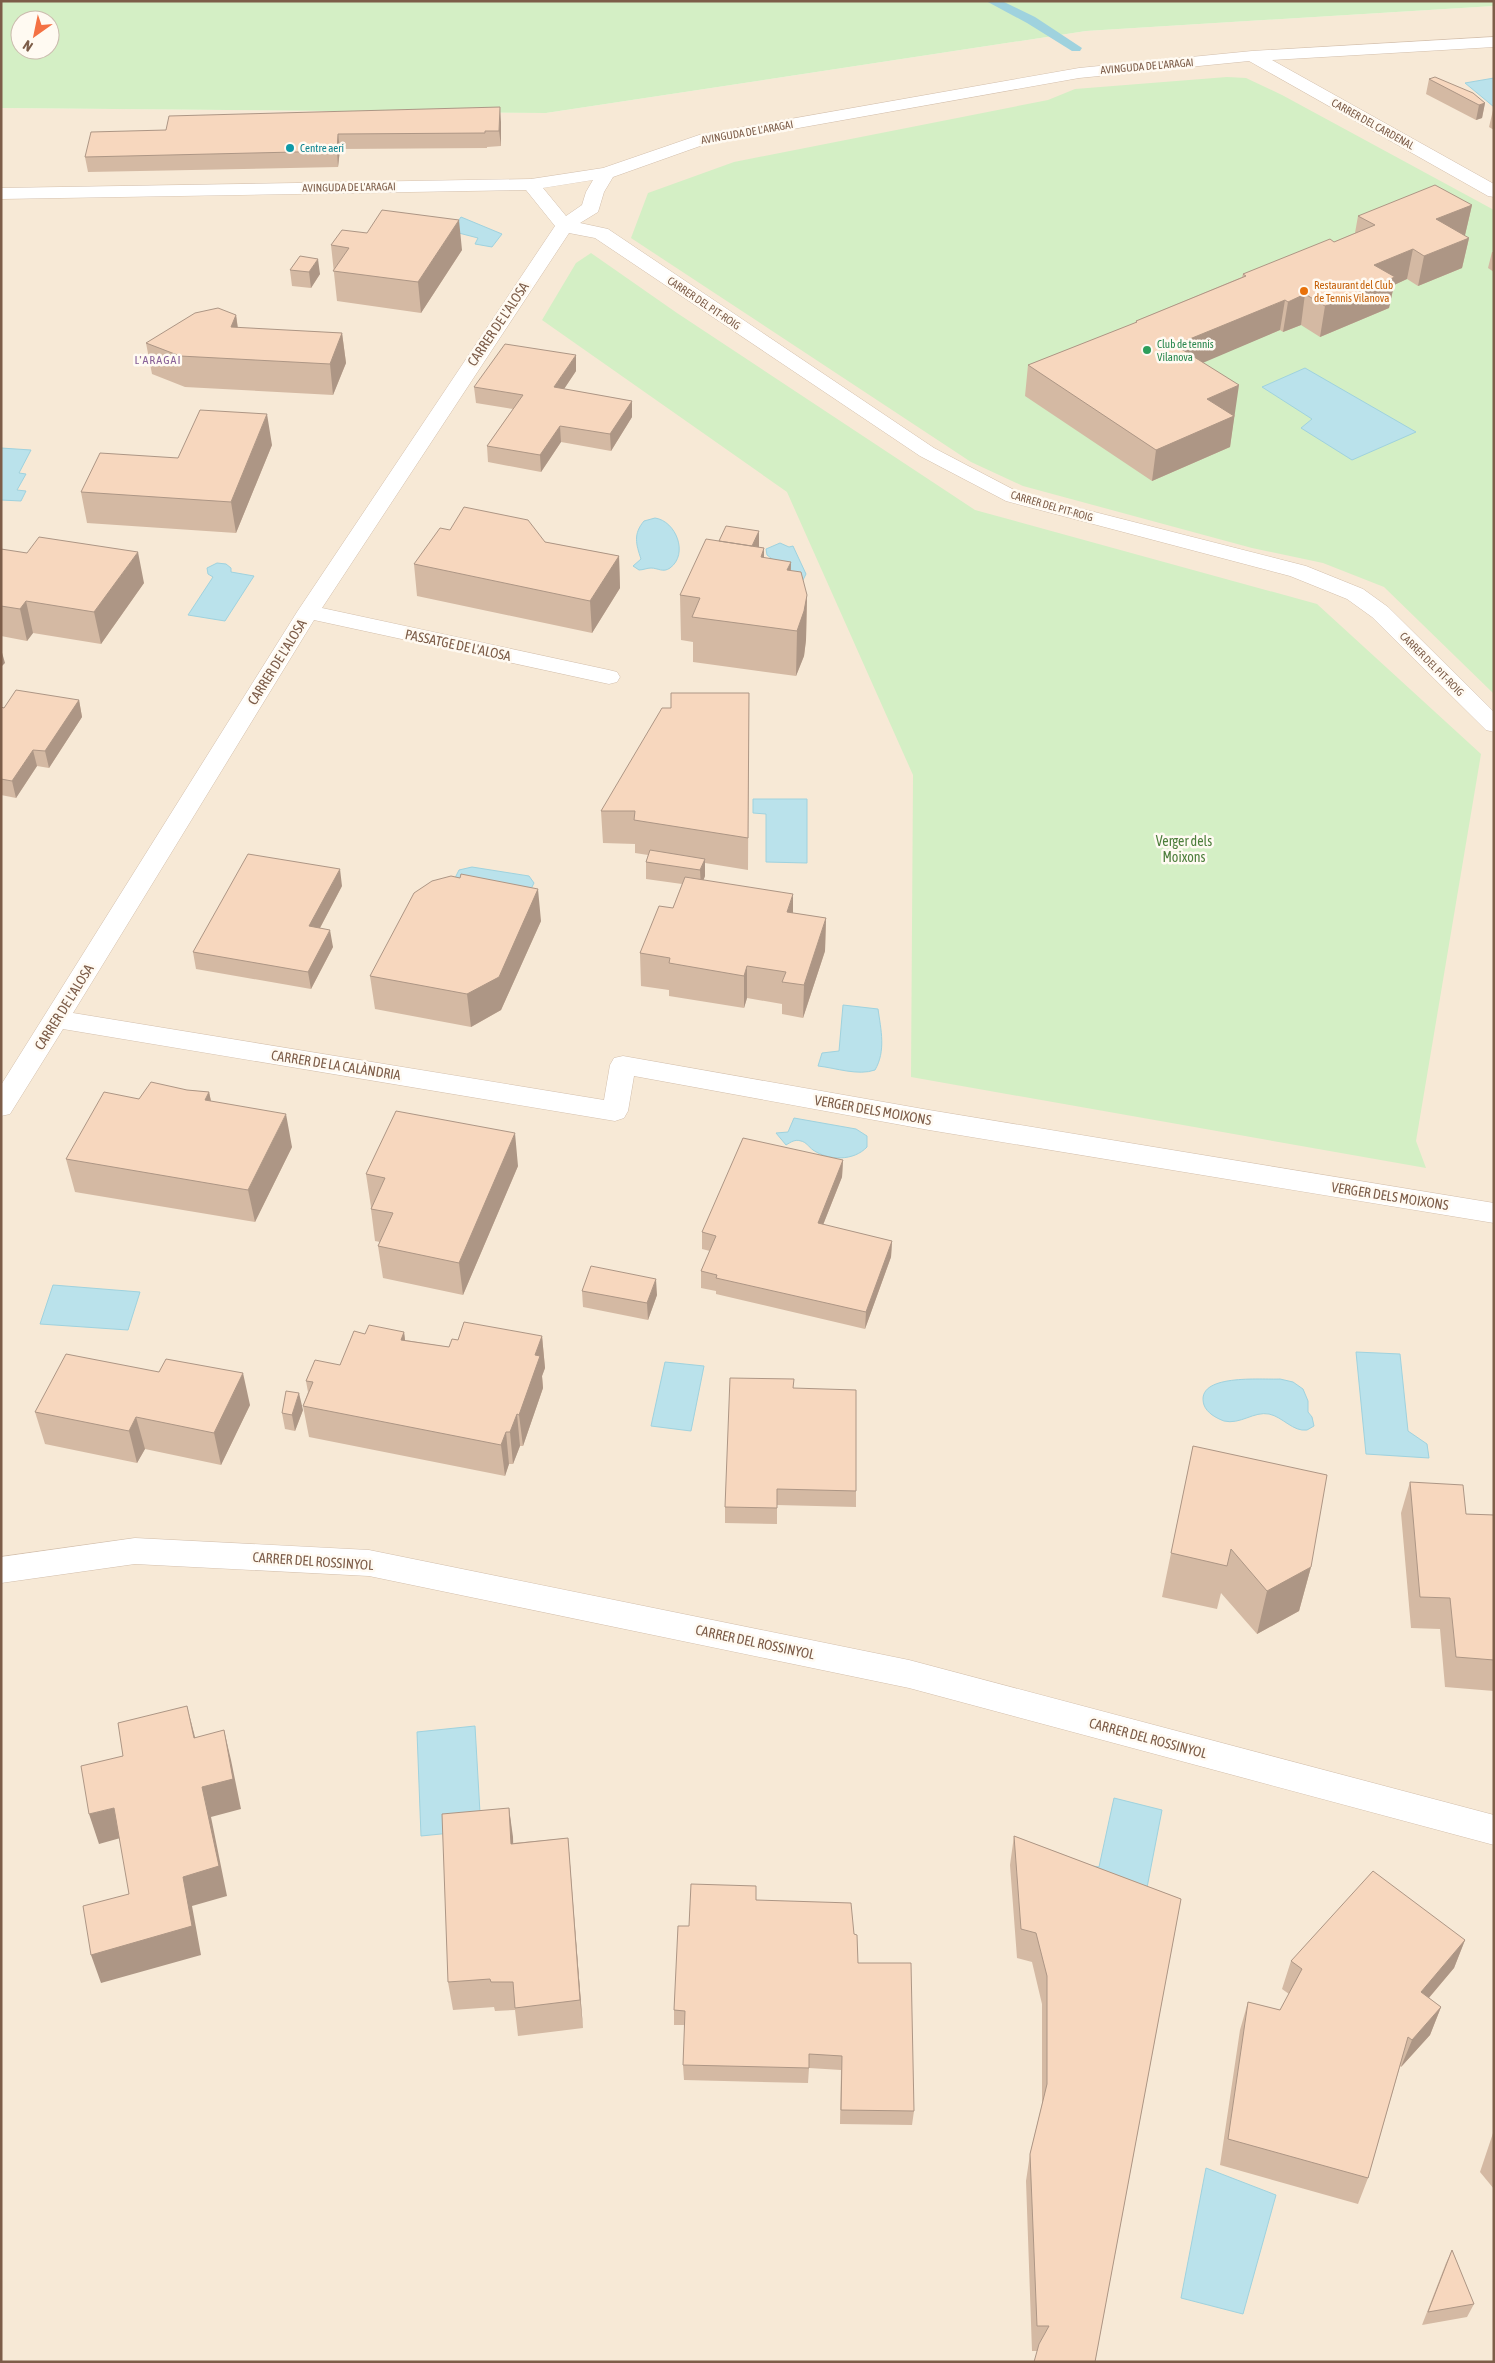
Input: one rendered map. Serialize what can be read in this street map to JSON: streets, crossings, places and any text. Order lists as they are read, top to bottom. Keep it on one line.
{"streets":{"street":["AVINGUDA DE L'ARAGAI","CARRER DEL CARDENAL","CARRER DEL PIT-ROIG","CARRER DE L'ALOSA","PASSATGE DE L'ALOSA","CARRER DE LA CALÀNDRIA","VERGER DELS MOIXONS","CARRER DEL ROSSINYOL"]},"crossings":[["AVINGUDA DE L'ARAGAI","CARRER DEL CARDENAL"],["AVINGUDA DE L'ARAGAI","CARRER DE L'ALOSA"],["CARRER DEL PIT-ROIG","CARRER DE L'ALOSA"],["CARRER DE L'ALOSA","PASSATGE DE L'ALOSA"],["CARRER DE L'ALOSA","CARRER DE LA CALÀNDRIA"],["CARRER DE LA CALÀNDRIA","VERGER DELS MOIXONS"]],"districts":["L'ARAGAI"],"parks":["Verger dels Moixons"],"places":["Centre aeri","Restaurant del Club de Tennis Vilanova","Club de tennis Vilanova"],"north":"bottom left"}
